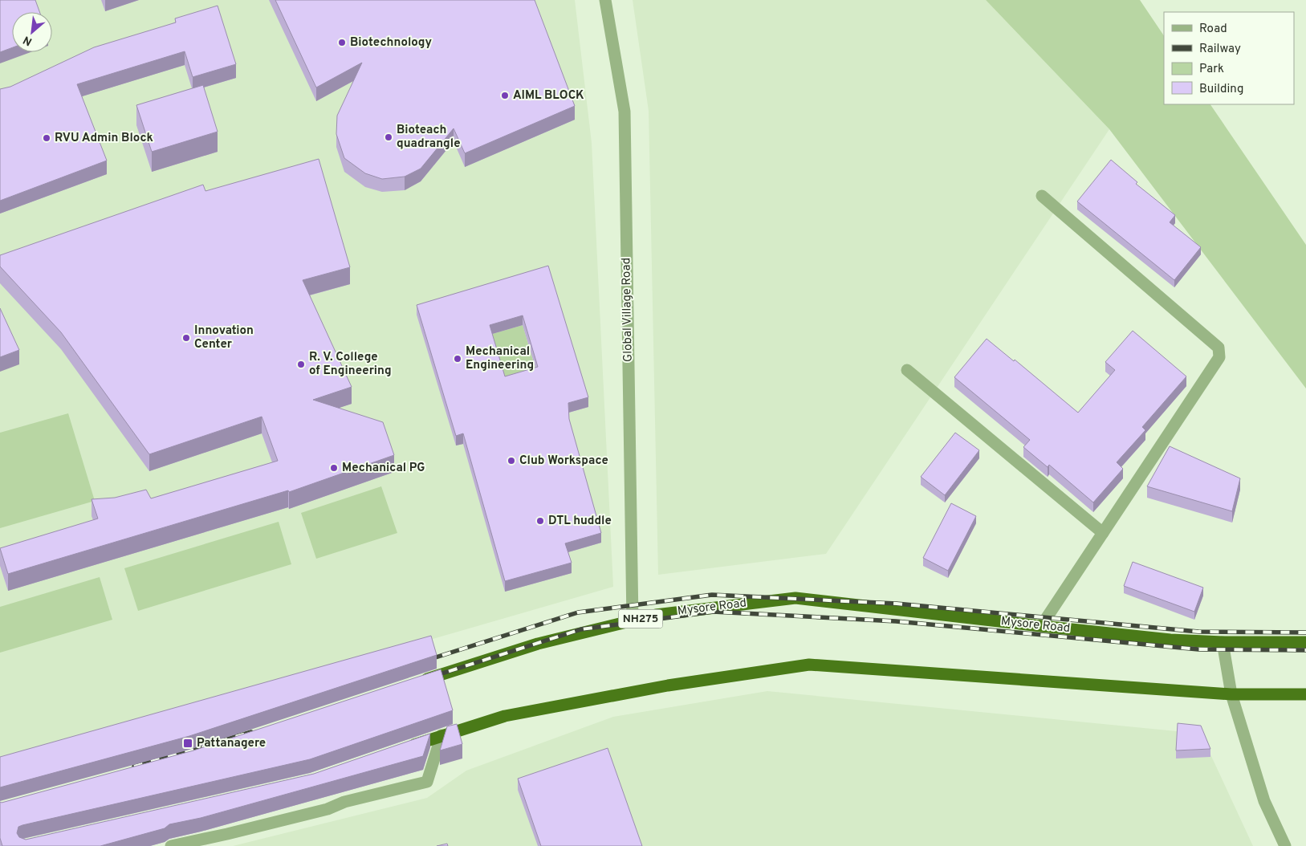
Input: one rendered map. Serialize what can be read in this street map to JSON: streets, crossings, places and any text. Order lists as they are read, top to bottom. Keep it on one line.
{"streets":{"highway":["Mysore Road","NH275"],"street":["Global Village Road"]},"crossings":[["Global Village Road","Mysore Road"]],"places":{"other":["Biotechnology","AIML BLOCK","Bioteach quadrangle","RVU Admin Block","Innovation Center","Mechanical Engineering","R. V. College of Engineering","Club Workspace","Mechanical PG","DTL huddle"],"transit":["Pattanagere"]},"legend":["Road","Railway","Park","Building"],"north":"bottom left"}
